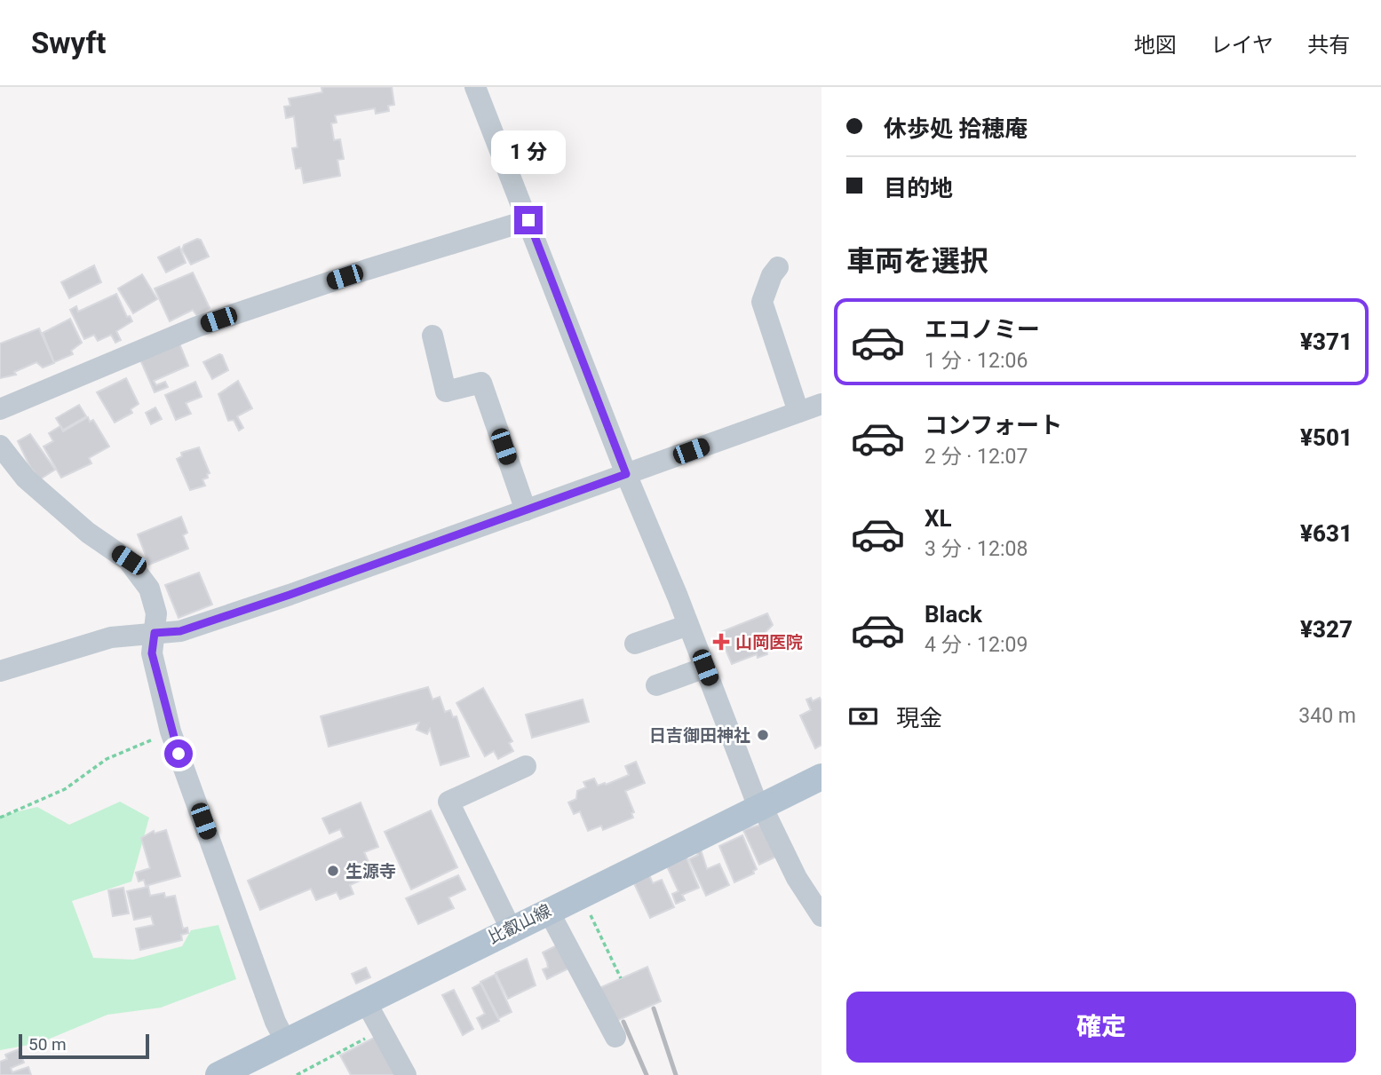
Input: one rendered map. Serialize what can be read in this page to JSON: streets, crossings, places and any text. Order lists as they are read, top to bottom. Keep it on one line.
{"streets":{"main road":["比叡山線"]},"places":{"health":["山岡医院"],"other":["日吉御田神社","生源寺"]},"scale_bar":"50 m","page":{"header":"Swyft","nav":["地図","レイヤ","共有"],"banner":["休歩処 拾穂庵","目的地"],"bubble":"1 分","heading":"車両を選択","list":[{"name":"エコノミー","note":"1 分 · 12:06","value":"¥371"},{"name":"コンフォート","note":"2 分 · 12:07","value":"¥501"},{"name":"XL","note":"3 分 · 12:08","value":"¥631"},{"name":"Black","note":"4 分 · 12:09","value":"¥327"}],"pay":["現金","340 m"],"buttons":"確定","scale":"50 m"}}
